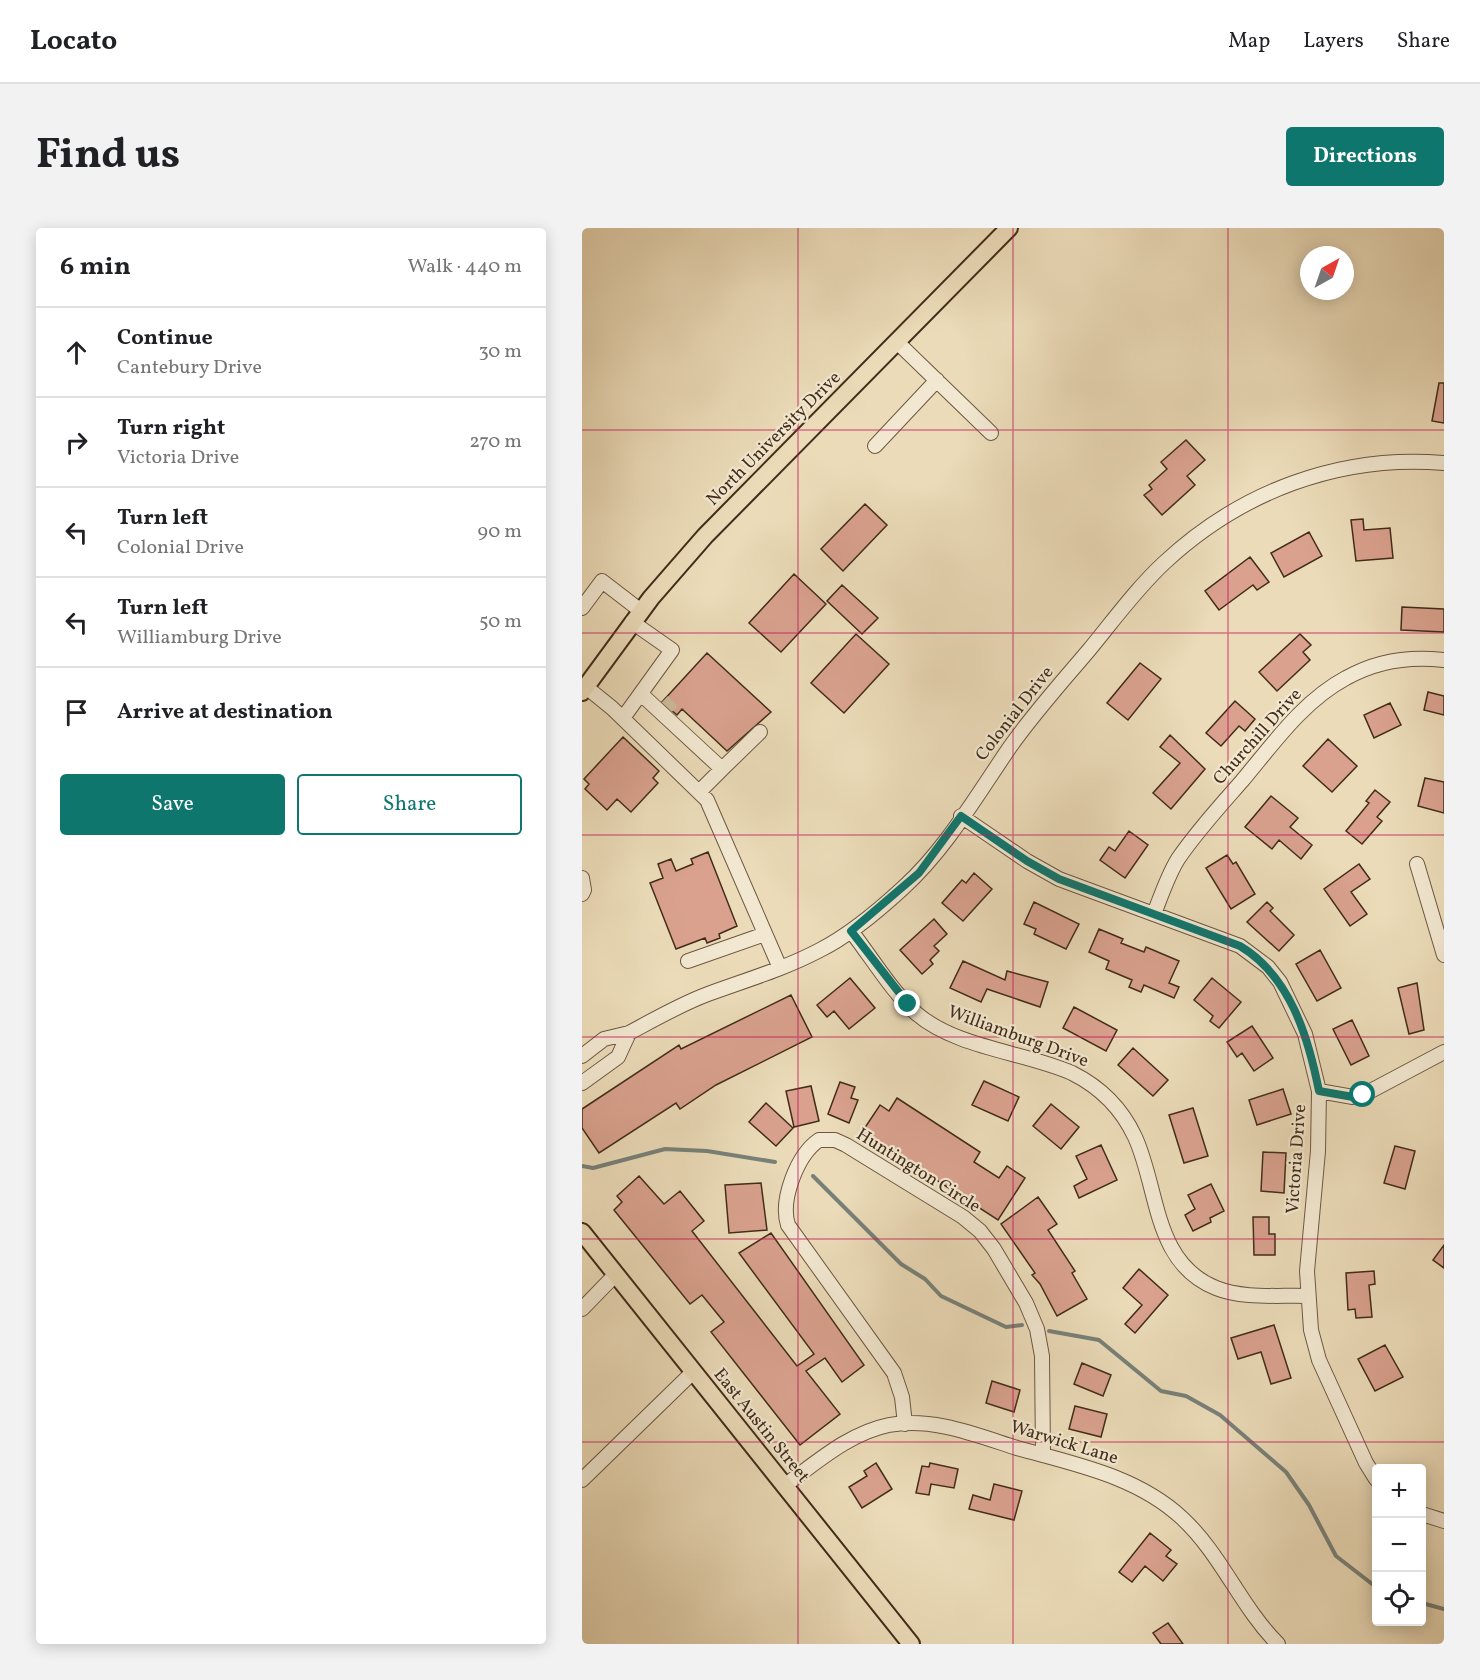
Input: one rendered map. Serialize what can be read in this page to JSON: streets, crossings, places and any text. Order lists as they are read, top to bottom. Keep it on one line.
{"streets":{"main road":["North University Drive","East Austin Street"],"street":["Colonial Drive","Churchill Drive","Williamburg Drive","Victoria Drive","Huntington Circle","Warwick Lane"]},"crossings":[["Colonial Drive","Williamburg Drive"],["Colonial Drive","Victoria Drive"],["Churchill Drive","Victoria Drive"],["Williamburg Drive","Victoria Drive"],["Huntington Circle","Warwick Lane"],["East Austin Street","Warwick Lane"]],"north":"top right","page":{"header":"Locato","nav":["Map","Layers","Share"],"title":"Find us","buttons":["Directions",["Save","Share"]],"heading":["6 min","Walk · 440 m"],"list":[["Continue","Cantebury Drive","30 m"],["Turn right","Victoria Drive","270 m"],["Turn left","Colonial Drive","90 m"],["Turn left","Williamburg Drive","50 m"],"Arrive at destination"],"map_buttons":["+","−"]}}
